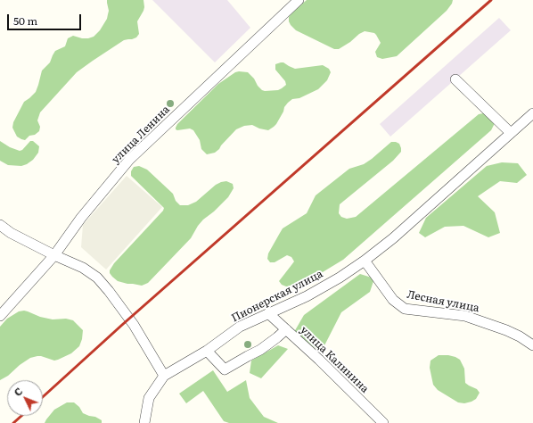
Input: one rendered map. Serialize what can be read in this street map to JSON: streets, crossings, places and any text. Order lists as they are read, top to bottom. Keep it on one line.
{"streets":{"street":["улица Ленина","Пионерская улица","Лесная улица","улица Калинина"]},"crossings":[["Пионерская улица","Лесная улица"],["Пионерская улица","улица Калинина"]],"scale_bar":"50 m","north":"top left"}
